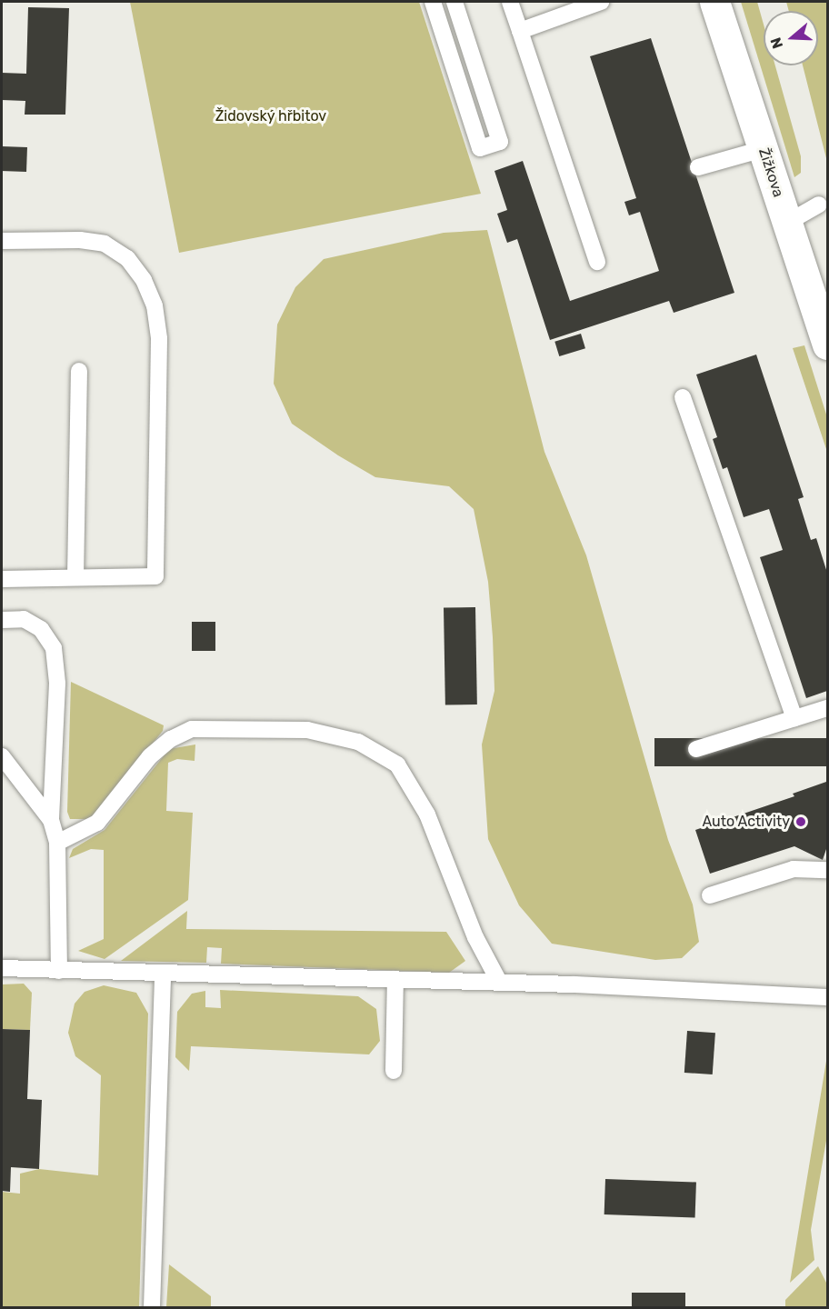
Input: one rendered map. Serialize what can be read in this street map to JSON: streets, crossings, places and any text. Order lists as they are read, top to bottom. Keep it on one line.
{"streets":{"main road":["Žižkova"]},"parks":["Židovský hřbitov"],"places":["Auto Activity"],"north":"left"}
